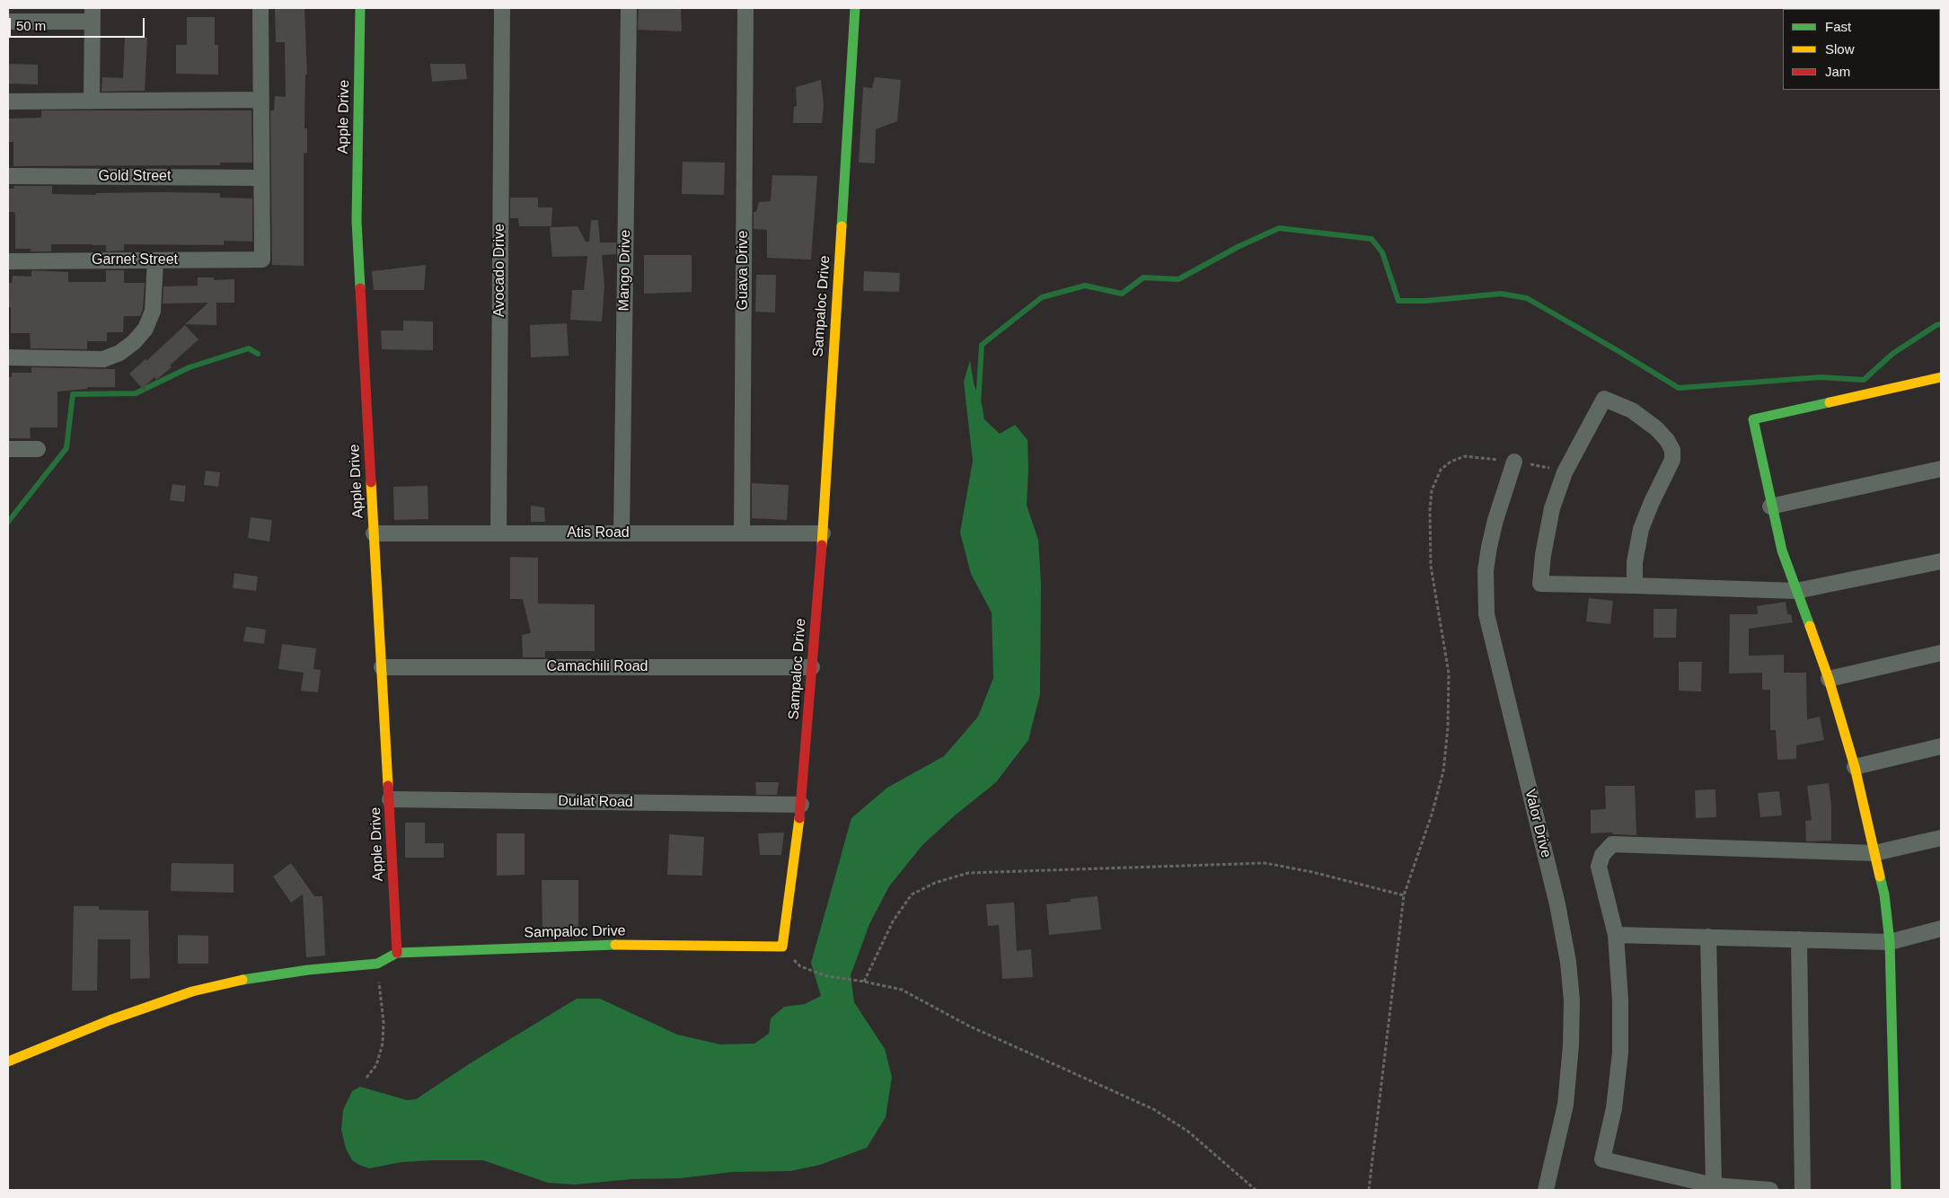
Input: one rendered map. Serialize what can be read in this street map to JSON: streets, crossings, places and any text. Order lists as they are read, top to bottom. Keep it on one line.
{"streets":{"street":["Apple Drive","Gold Street","Garnet Street","Avocado Drive","Mango Drive","Guava Drive","Sampaloc Drive","Atis Road","Camachili Road","Duilat Road","Valor Drive"]},"crossings":[["Apple Drive","Sampaloc Drive"],["Apple Drive","Atis Road"],["Apple Drive","Camachili Road"],["Apple Drive","Duilat Road"],["Gold Street","Garnet Street"],["Avocado Drive","Atis Road"],["Mango Drive","Atis Road"],["Guava Drive","Atis Road"],["Sampaloc Drive","Atis Road"],["Sampaloc Drive","Camachili Road"],["Sampaloc Drive","Duilat Road"]],"legend":["Fast","Slow","Jam"],"scale_bar":"50 m"}
